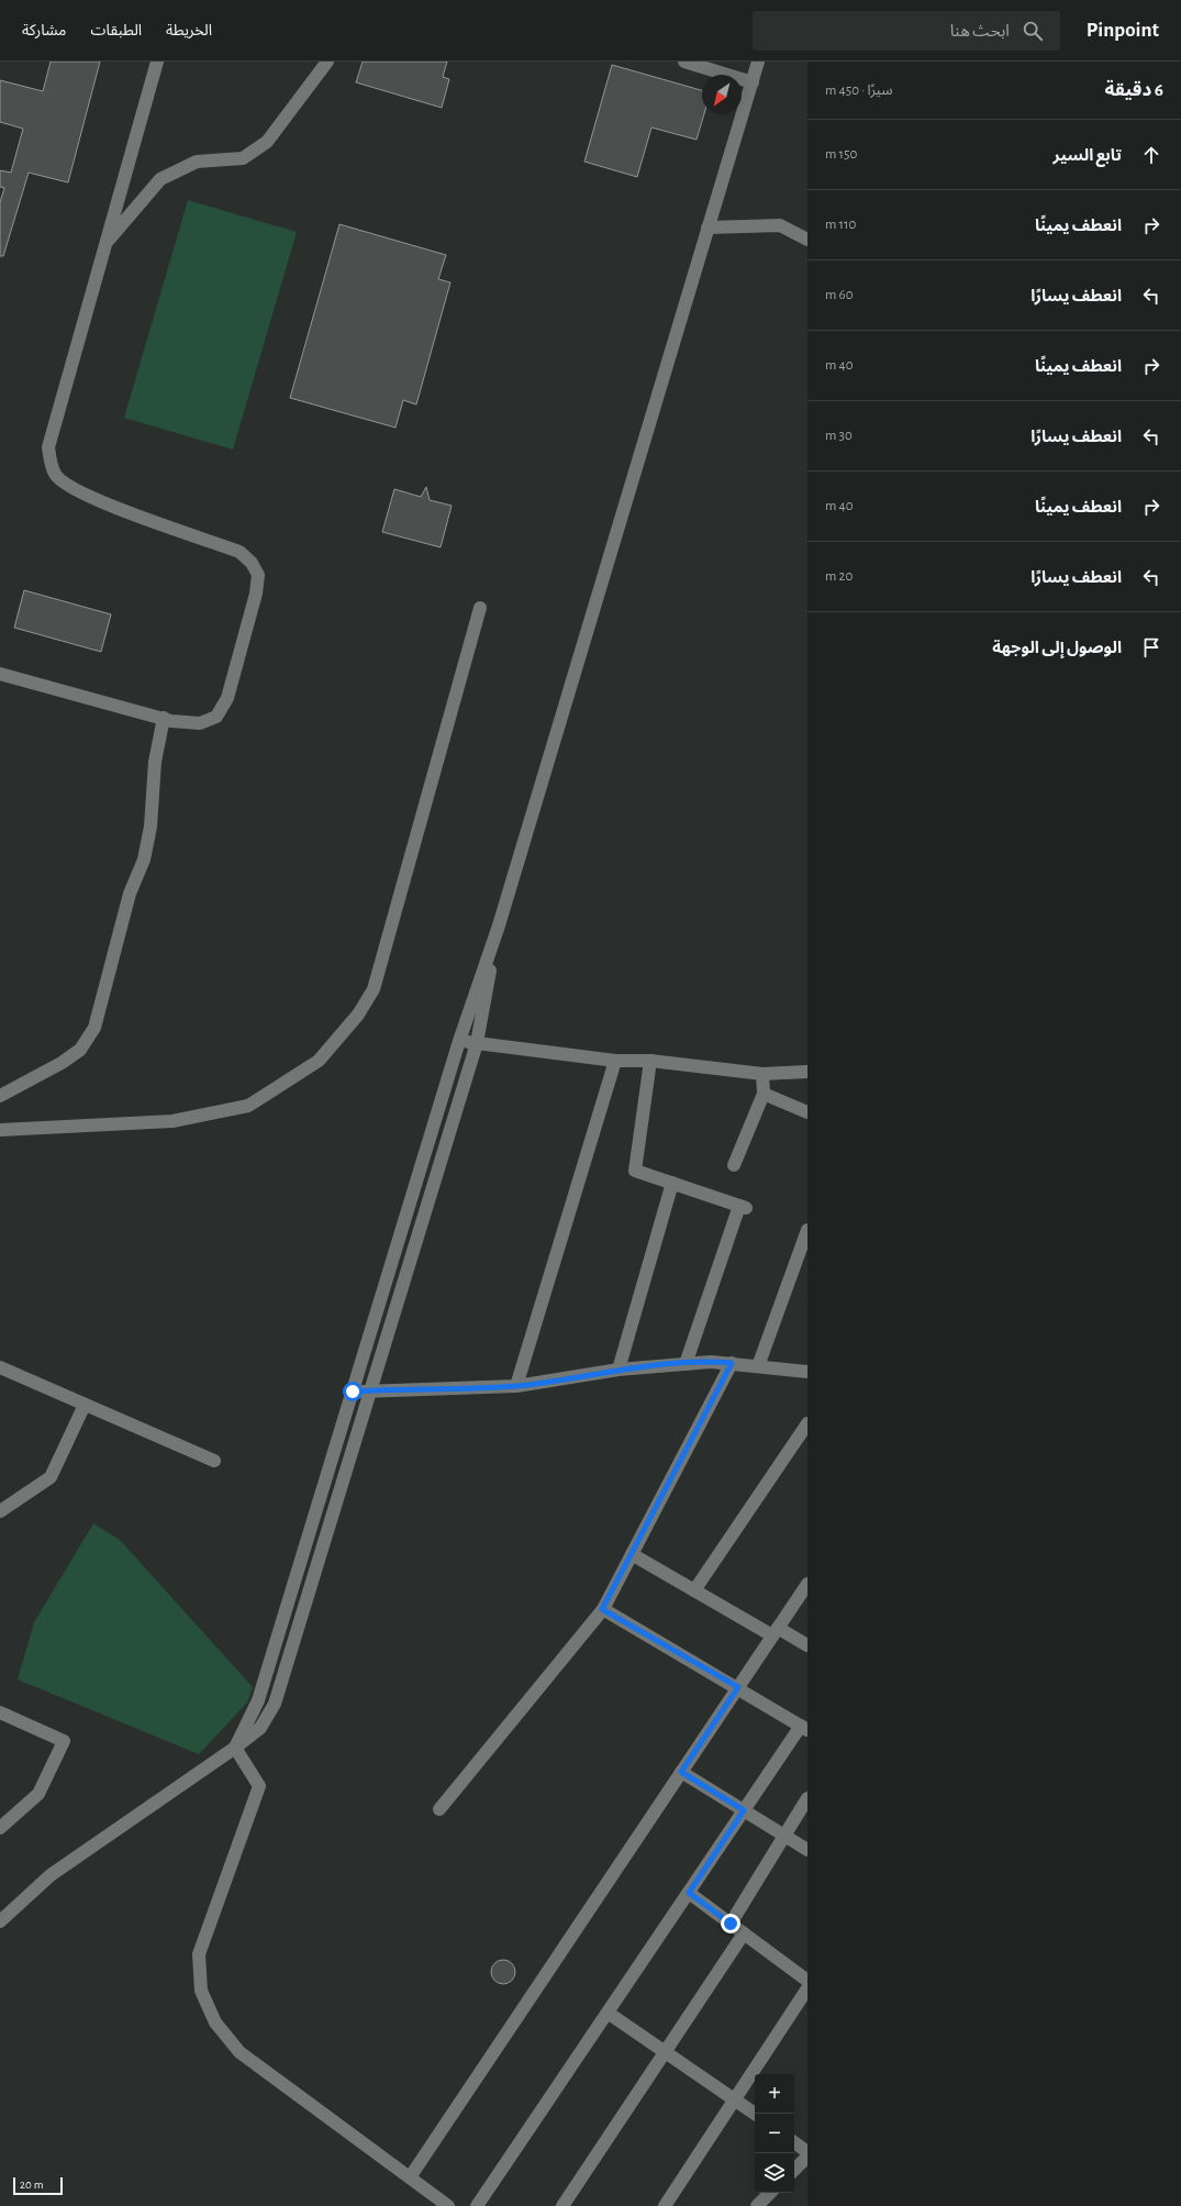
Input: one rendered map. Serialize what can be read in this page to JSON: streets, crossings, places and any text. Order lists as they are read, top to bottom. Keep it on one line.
{"scale_bar":"20 m","north":"bottom left","page":{"header":"Pinpoint","search":"ابحث هنا","nav":["الخريطة","الطبقات","مشاركة"],"heading":["6 دقيقة","سيرًا · 450 m"],"list":[["تابع السير","150 m"],["انعطف يمينًا","110 m"],["انعطف يسارًا","60 m"],["انعطف يمينًا","40 m"],["انعطف يسارًا","30 m"],["انعطف يمينًا","40 m"],["انعطف يسارًا","20 m"],"الوصول إلى الوجهة"],"map_buttons":["+","−"],"scale":"20 m"}}
